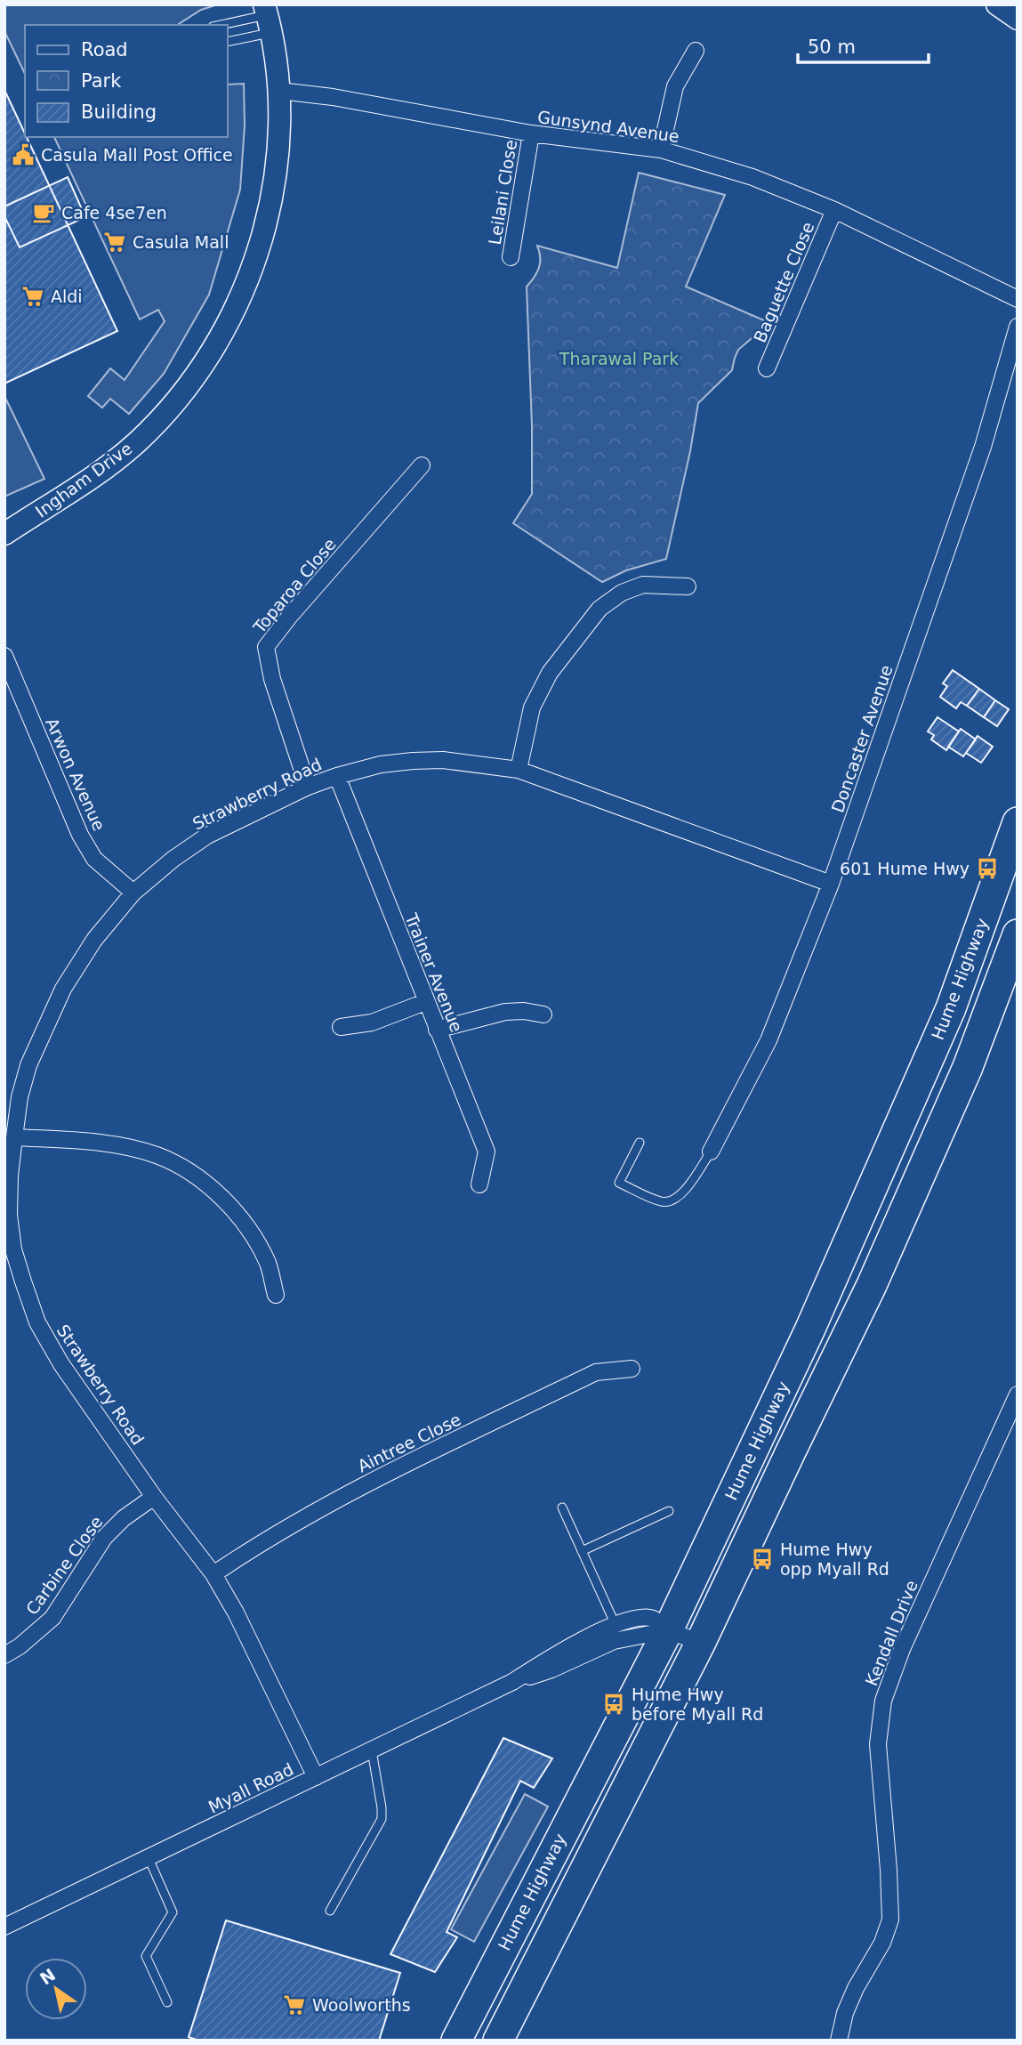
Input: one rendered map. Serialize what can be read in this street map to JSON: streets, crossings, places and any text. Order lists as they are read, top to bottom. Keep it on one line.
{"streets":{"highway":["Hume Highway"],"street":["Gunsynd Avenue","Leilani Close","Baguette Close","Ingham Drive","Toparoa Close","Doncaster Avenue","Arwon Avenue","Strawberry Road","Trainer Avenue","Aintree Close","Carbine Close","Kendall Drive","Myall Road"]},"crossings":[["Gunsynd Avenue","Leilani Close"],["Gunsynd Avenue","Baguette Close"],["Gunsynd Avenue","Ingham Drive"],["Toparoa Close","Strawberry Road"],["Doncaster Avenue","Strawberry Road"],["Arwon Avenue","Strawberry Road"],["Strawberry Road","Trainer Avenue"],["Strawberry Road","Aintree Close"],["Strawberry Road","Carbine Close"],["Strawberry Road","Myall Road"],["Hume Highway","Myall Road"]],"parks":["Tharawal Park"],"places":{"public building":["Casula Mall Post Office"],"cafe":["Cafe 4se7en"],"supermarket":["Casula Mall","Aldi","Woolworths"],"bus stop":["601 Hume Hwy","Hume Hwy opp Myall Rd","Hume Hwy before Myall Rd"]},"legend":["Road","Park","Building"],"scale_bar":"50 m","north":"top left"}
